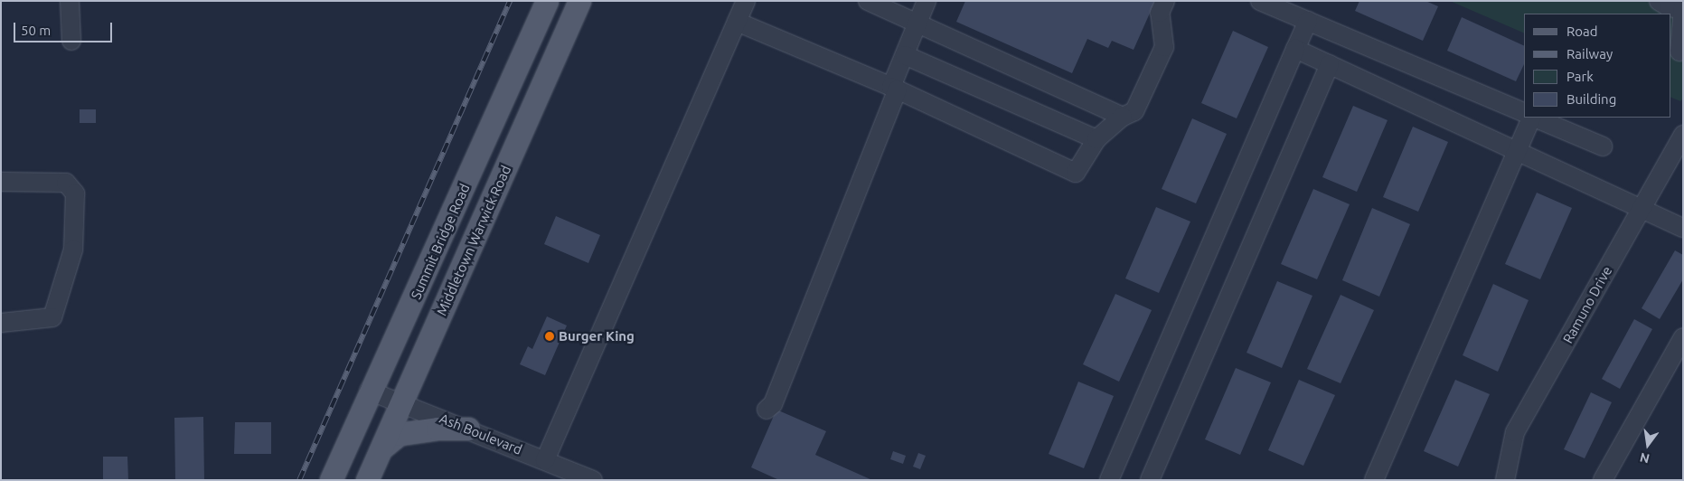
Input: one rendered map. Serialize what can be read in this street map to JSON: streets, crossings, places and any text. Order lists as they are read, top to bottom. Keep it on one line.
{"streets":{"main road":["Middletown Warwick Road","Summit Bridge Road"],"street":["Ramuno Drive","Ash Boulevard"]},"crossings":[["Middletown Warwick Road","Ash Boulevard"],["Summit Bridge Road","Ash Boulevard"]],"places":["Burger King"],"legend":["Road","Railway","Park","Building"],"scale_bar":"50 m","north":"bottom"}
